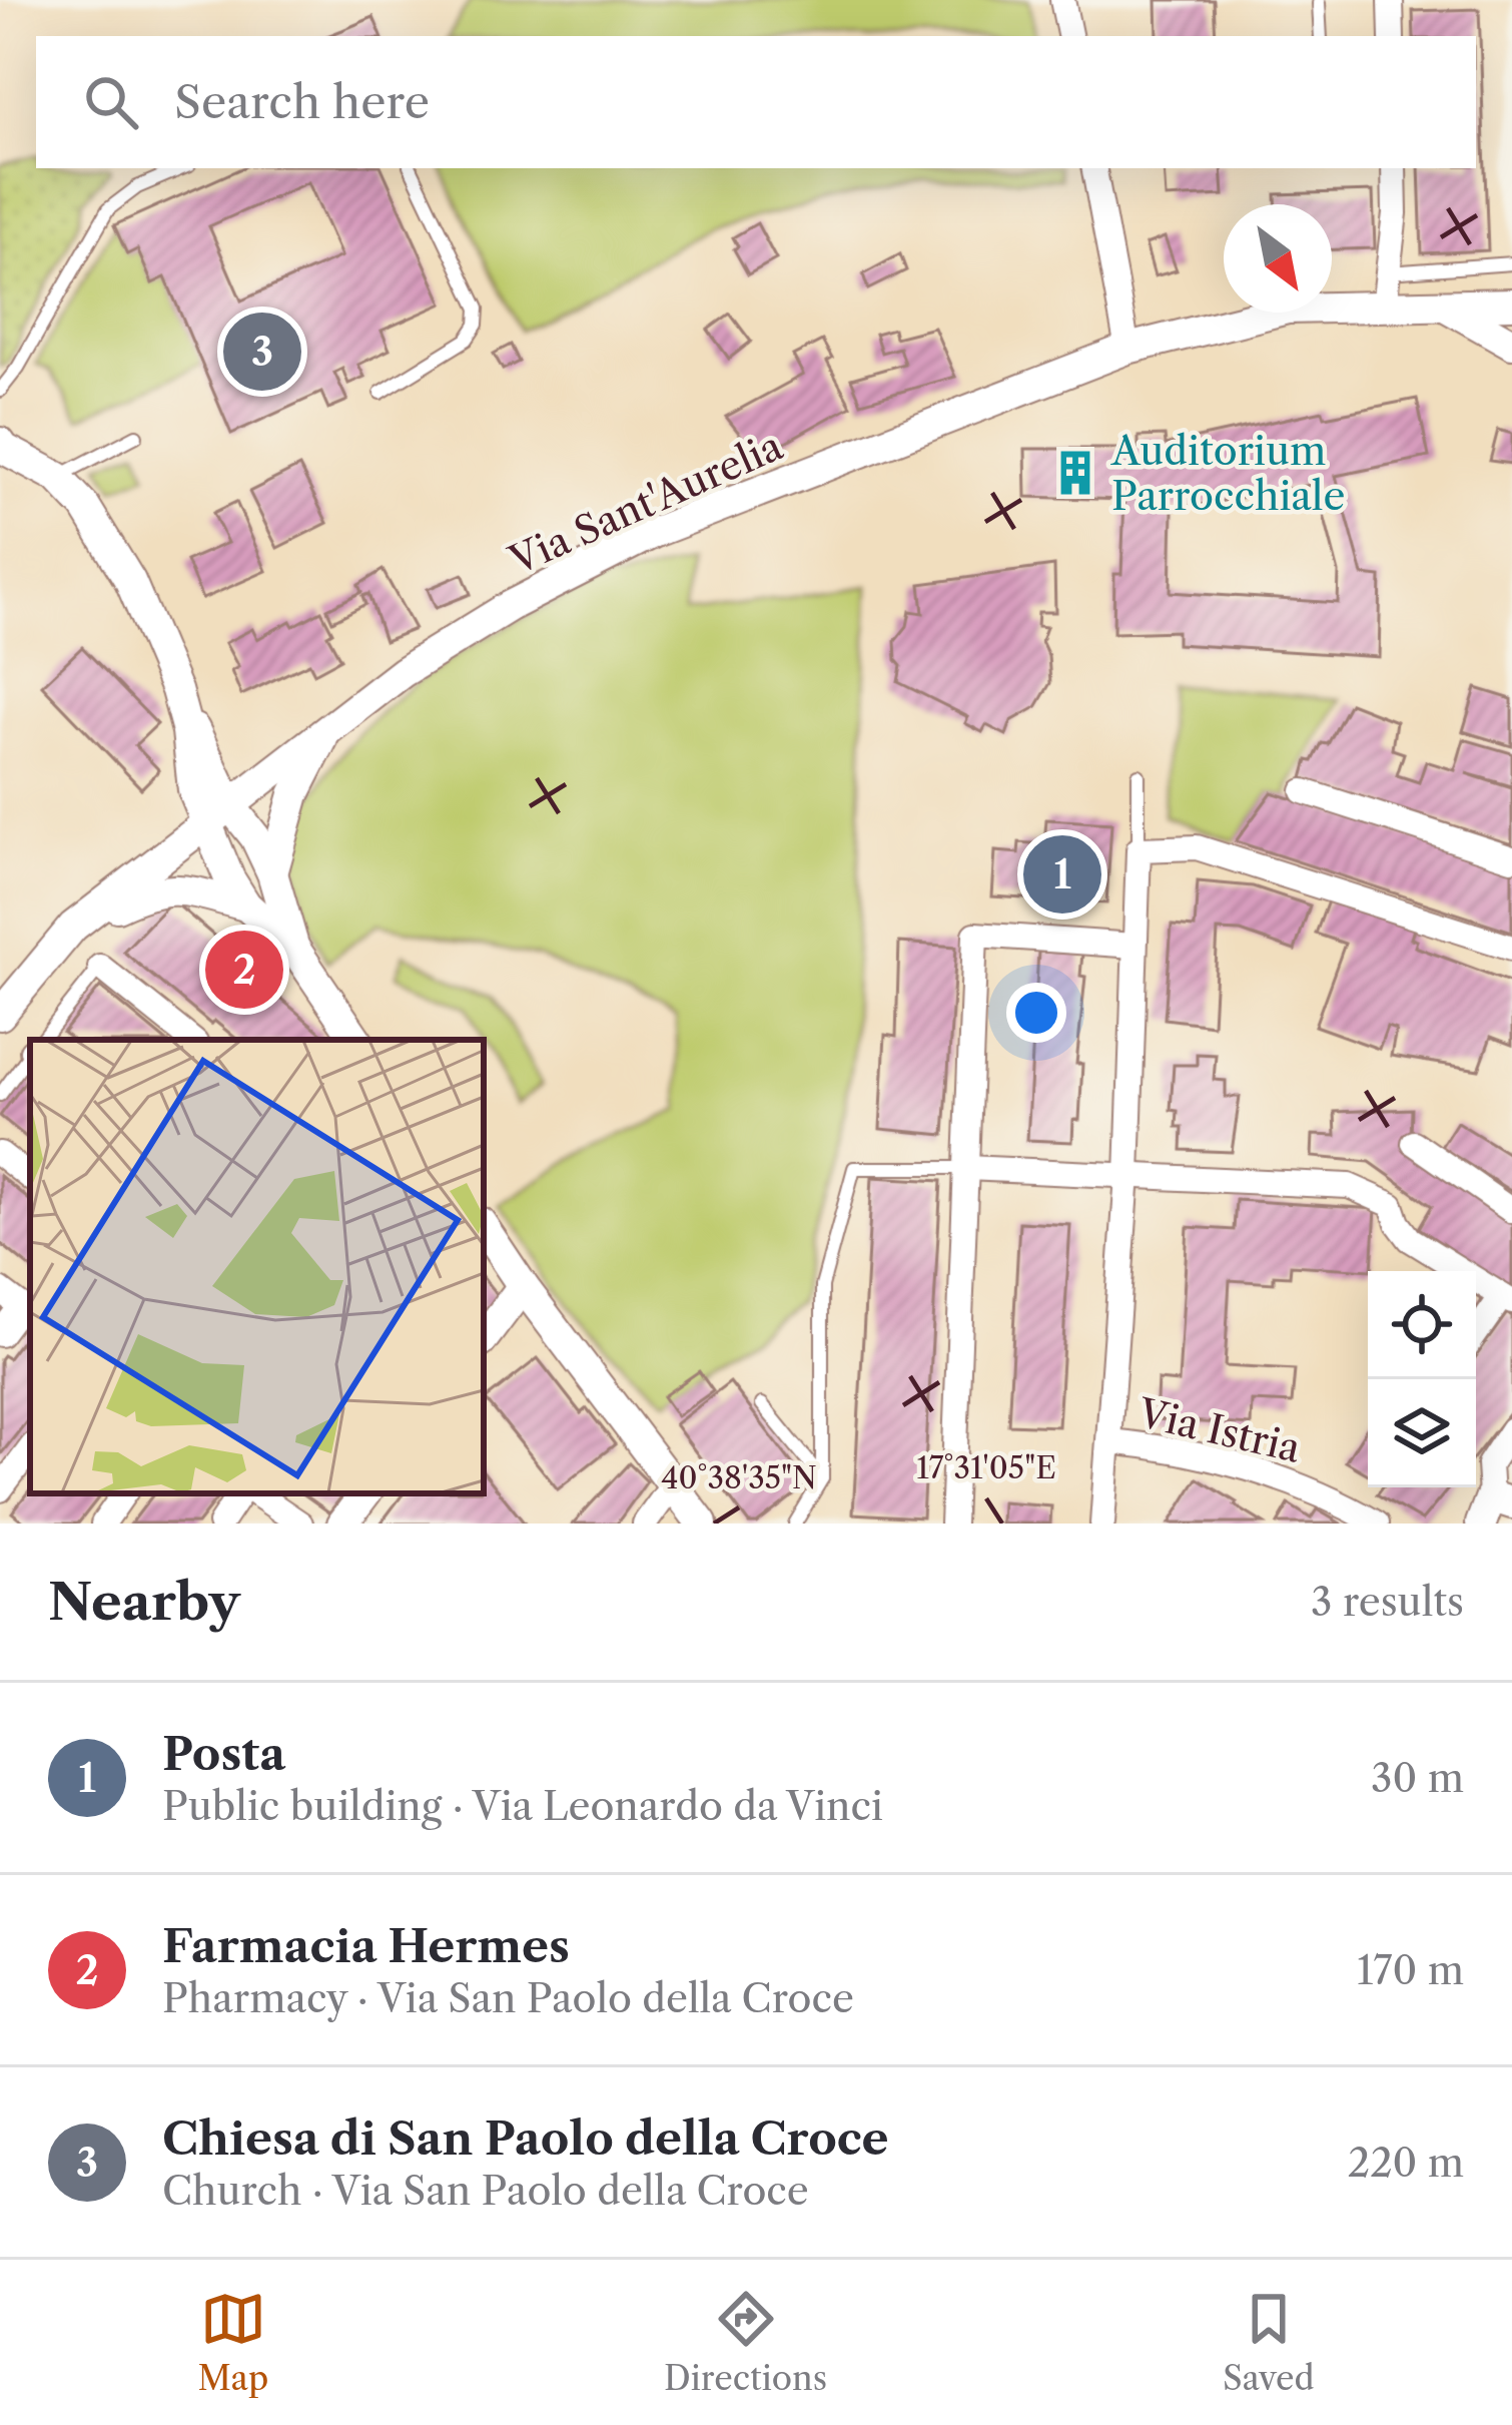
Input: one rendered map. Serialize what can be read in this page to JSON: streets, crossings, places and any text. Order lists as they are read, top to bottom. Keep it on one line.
{"streets":{"street":["Via Sant'Aurelia","Via Istria"]},"places":{"building":["Auditorium Parrocchiale"]},"north":"bottom right","page":{"search":"Search here","pins":["3","1","2"],"heading":["Nearby","3 results"],"list":[{"mark":"1","name":"Posta","note":"Public building · Via Leonardo da Vinci","value":"30 m"},{"mark":"2","name":"Farmacia Hermes","note":"Pharmacy · Via San Paolo della Croce","value":"170 m"},{"mark":"3","name":"Chiesa di San Paolo della Croce","note":"Church · Via San Paolo della Croce","value":"220 m"}],"nav":["Map","Directions","Saved"]},"coordinates":["17°31'05\"E","40°38'35\"N"]}
